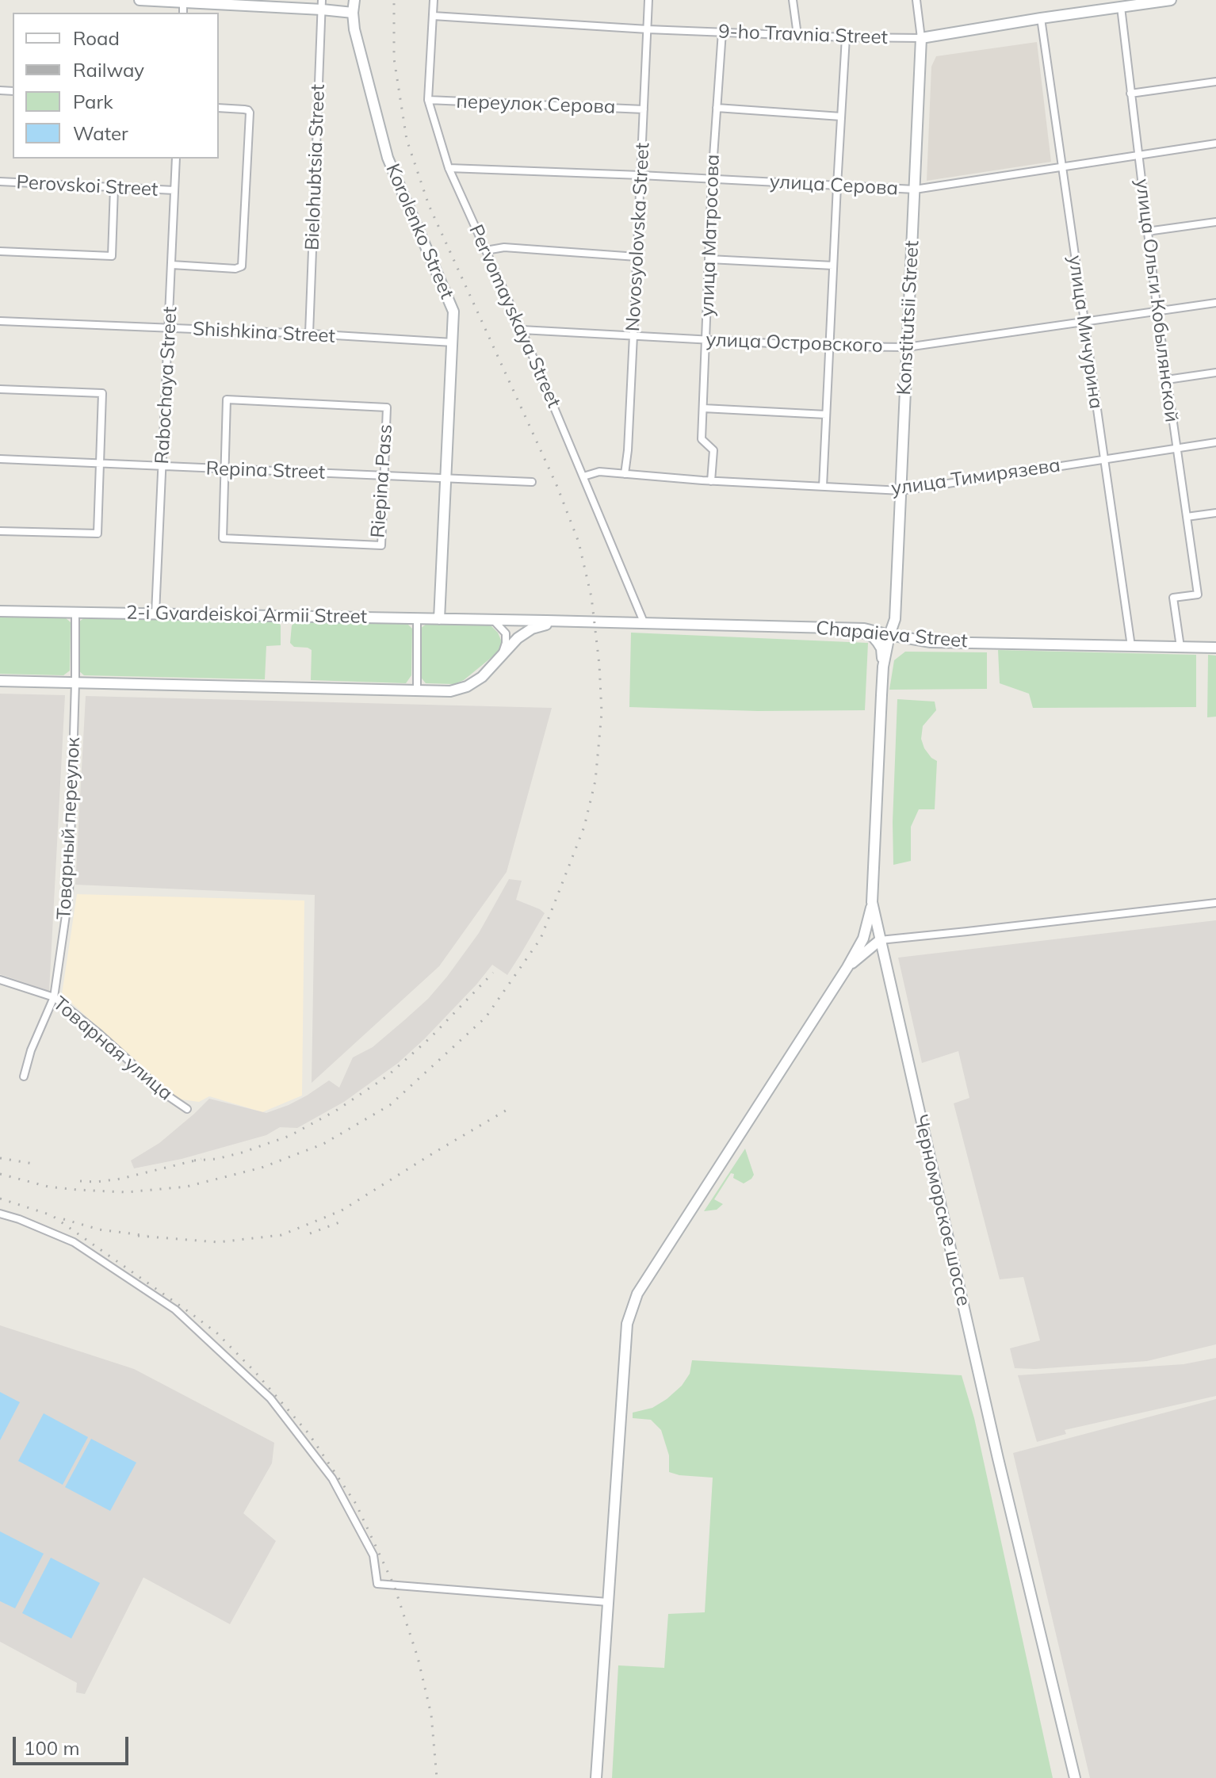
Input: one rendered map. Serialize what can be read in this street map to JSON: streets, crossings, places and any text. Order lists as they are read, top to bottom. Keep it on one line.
{"streets":{"main road":["9-ho Travnia Street","Korolenko Street","Konstitutsii Street","2-i Gvardeiskoi Armii Street","Chapaieva Street","Черноморское шоссе"],"street":["переулок Серова","Bielohubtsia Street","улица Серова","Perovskoi Street","улица Матросова","Novosyolovska Street","улица Ольги Кобылянской","Pervomayskaya Street","улица Мичурина","Shishkina Street","улица Островского","Rabochaya Street","Repina Street","улица Тимирязева","Riepina Pass","Товарный переулок","Товарная улица"]},"crossings":[["9-ho Travnia Street","улица Матросова"],["9-ho Travnia Street","Novosyolovska Street"],["9-ho Travnia Street","улица Ольги Кобылянской"],["9-ho Travnia Street","Pervomayskaya Street"],["9-ho Travnia Street","Konstitutsii Street"],["9-ho Travnia Street","улица Мичурина"],["переулок Серова","Novosyolovska Street"],["переулок Серова","Pervomayskaya Street"],["Bielohubtsia Street","Shishkina Street"],["улица Серова","улица Матросова"],["улица Серова","Novosyolovska Street"],["улица Серова","улица Ольги Кобылянской"],["улица Серова","Pervomayskaya Street"],["улица Серова","Konstitutsii Street"],["улица Серова","улица Мичурина"],["Perovskoi Street","Rabochaya Street"],["Korolenko Street","Shishkina Street"],["Korolenko Street","Repina Street"],["Korolenko Street","2-i Gvardeiskoi Armii Street"],["улица Матросова","улица Островского"],["улица Матросова","улица Тимирязева"],["Novosyolovska Street","улица Островского"],["Novosyolovska Street","улица Тимирязева"],["улица Ольги Кобылянской","улица Островского"],["улица Ольги Кобылянской","улица Тимирязева"],["улица Ольги Кобылянской","Chapaieva Street"],["Pervomayskaya Street","улица Островского"],["Pervomayskaya Street","улица Тимирязева"],["Pervomayskaya Street","Chapaieva Street"],["Konstitutsii Street","улица Островского"],["Konstitutsii Street","улица Тимирязева"],["Konstitutsii Street","Chapaieva Street"],["Konstitutsii Street","Черноморское шоссе"],["улица Мичурина","улица Островского"],["улица Мичурина","улица Тимирязева"],["улица Мичурина","Chapaieva Street"],["Shishkina Street","Rabochaya Street"],["Rabochaya Street","Repina Street"],["Rabochaya Street","2-i Gvardeiskoi Armii Street"],["Repina Street","Riepina Pass"],["2-i Gvardeiskoi Armii Street","Chapaieva Street"],["2-i Gvardeiskoi Armii Street","Товарный переулок"],["Chapaieva Street","Черноморское шоссе"],["Товарный переулок","Товарная улица"]],"legend":["Road","Railway","Park","Water"],"scale_bar":"100 m"}
